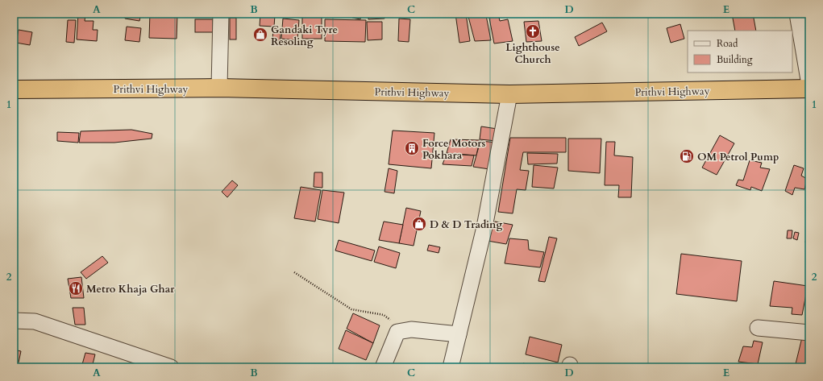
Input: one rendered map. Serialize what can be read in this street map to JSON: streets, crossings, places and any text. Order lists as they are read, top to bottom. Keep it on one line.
{"streets":{"highway":["Prithvi Highway"]},"places":{"church":["Lighthouse Church"],"shop":["Gandaki Tyre Resoling","D & D Trading"],"building":["Force Motors Pokhara"],"fuel station":["OM Petrol Pump"],"restaurant":["Metro Khaja Ghar"]},"legend":["Road","Building"],"grid":{"columns":["A","B","C","D","E"],"rows":["1","2"]}}
